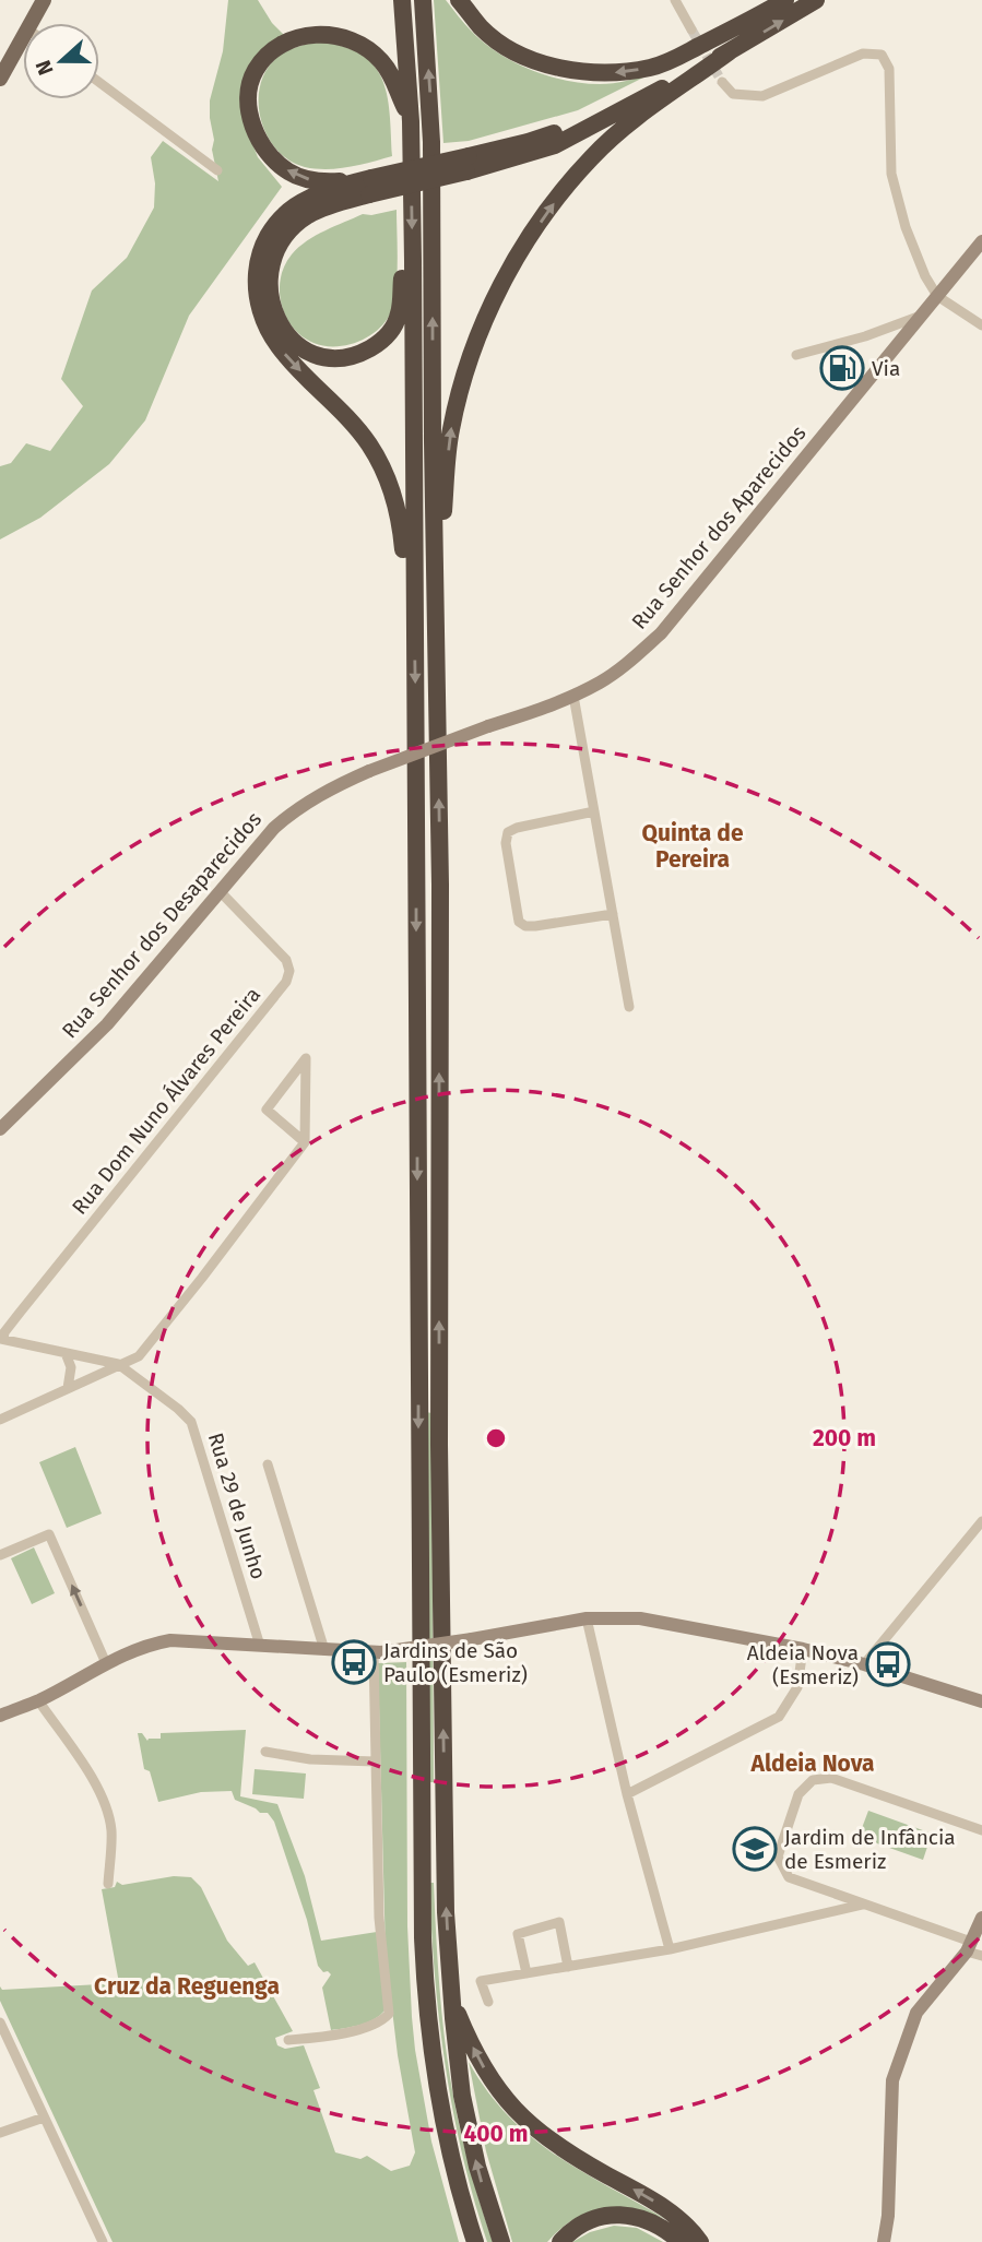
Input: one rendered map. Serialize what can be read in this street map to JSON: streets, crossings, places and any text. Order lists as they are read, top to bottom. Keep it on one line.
{"streets":{"street":["Rua Senhor dos Aparecidos","Rua Senhor dos Desaparecidos","Rua Dom Nuno Álvares Pereira","Rua 29 de Junho"]},"crossings":[["Rua Senhor dos Aparecidos","Rua Senhor dos Desaparecidos"],["Rua Senhor dos Desaparecidos","Rua Dom Nuno Álvares Pereira"]],"districts":["Quinta de Pereira","Aldeia Nova","Cruz da Reguenga"],"places":{"fuel station":["Via"],"bus stop":["Jardins de São Paulo (Esmeriz)","Aldeia Nova (Esmeriz)"],"school or university":["Jardim de Infância de Esmeriz"]},"north":"left","rings":["200 m","400 m"]}
